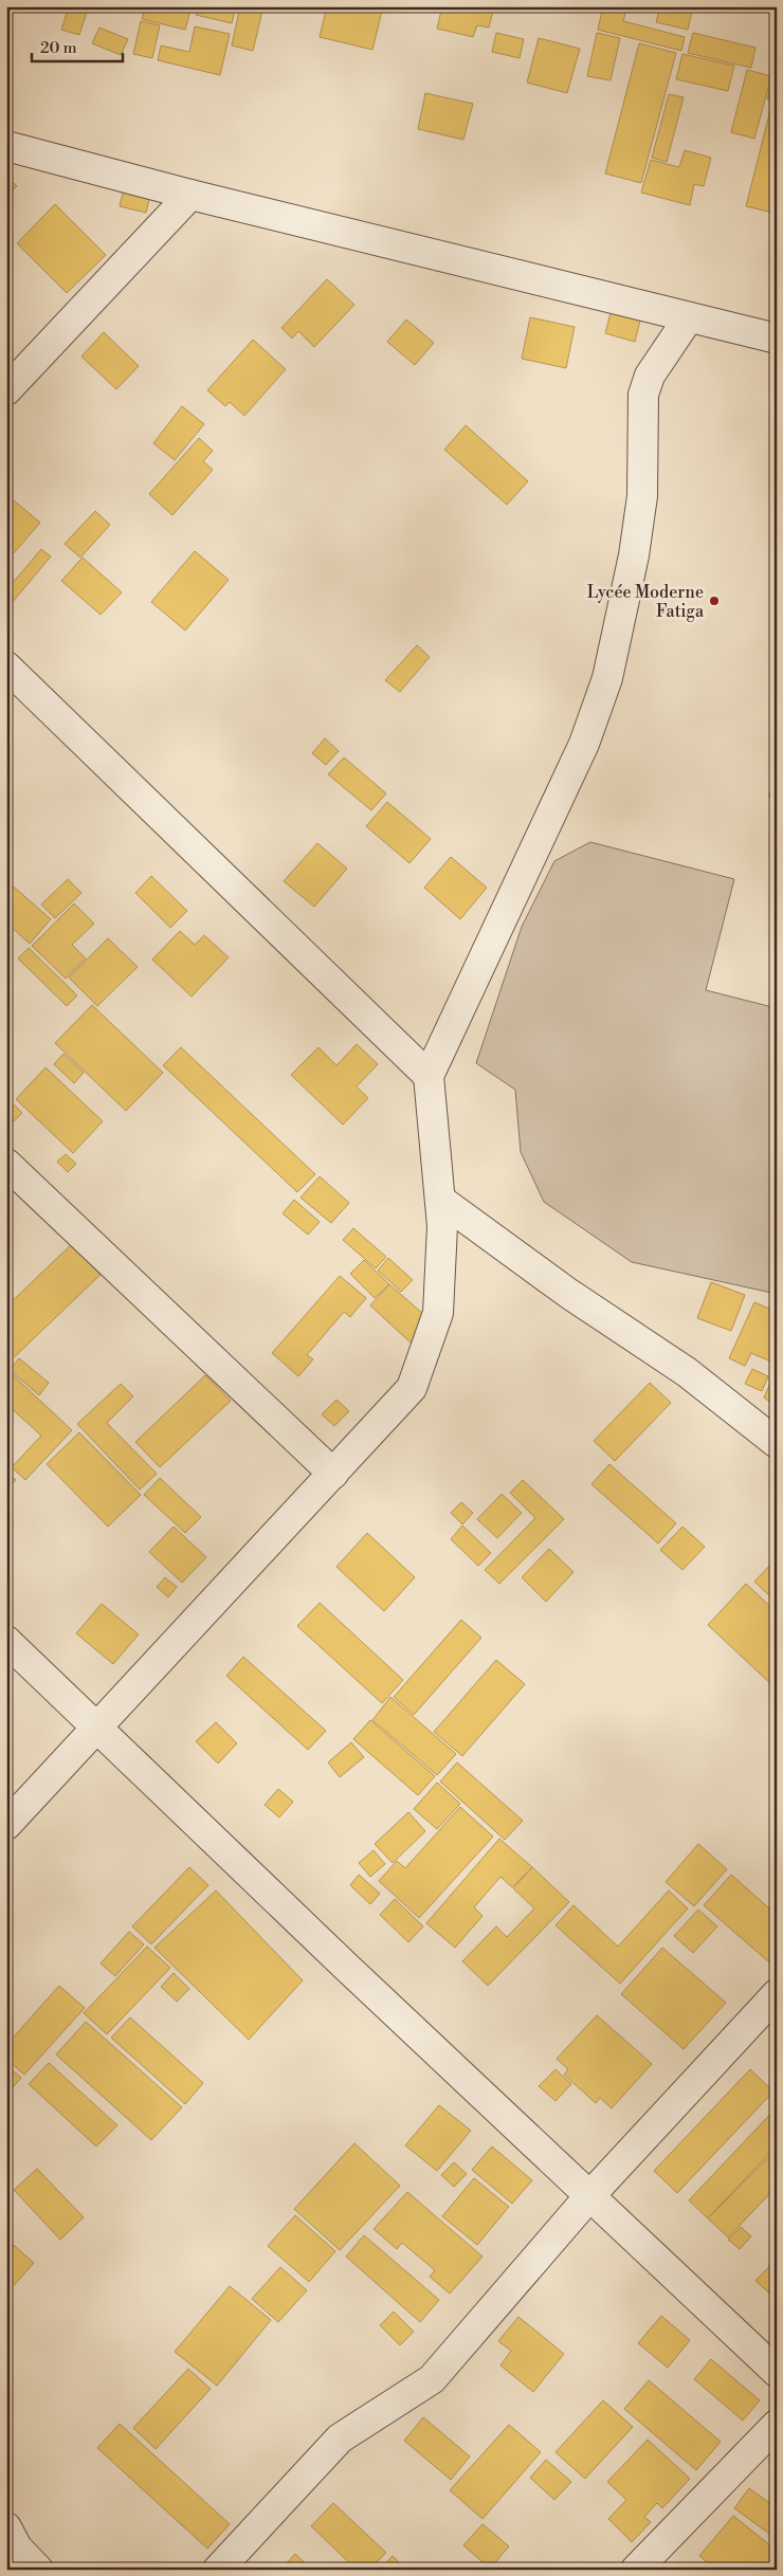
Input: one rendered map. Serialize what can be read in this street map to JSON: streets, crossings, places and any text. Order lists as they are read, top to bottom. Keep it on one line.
{"places":["Lycée Moderne Fatiga"],"scale_bar":"20 m"}
